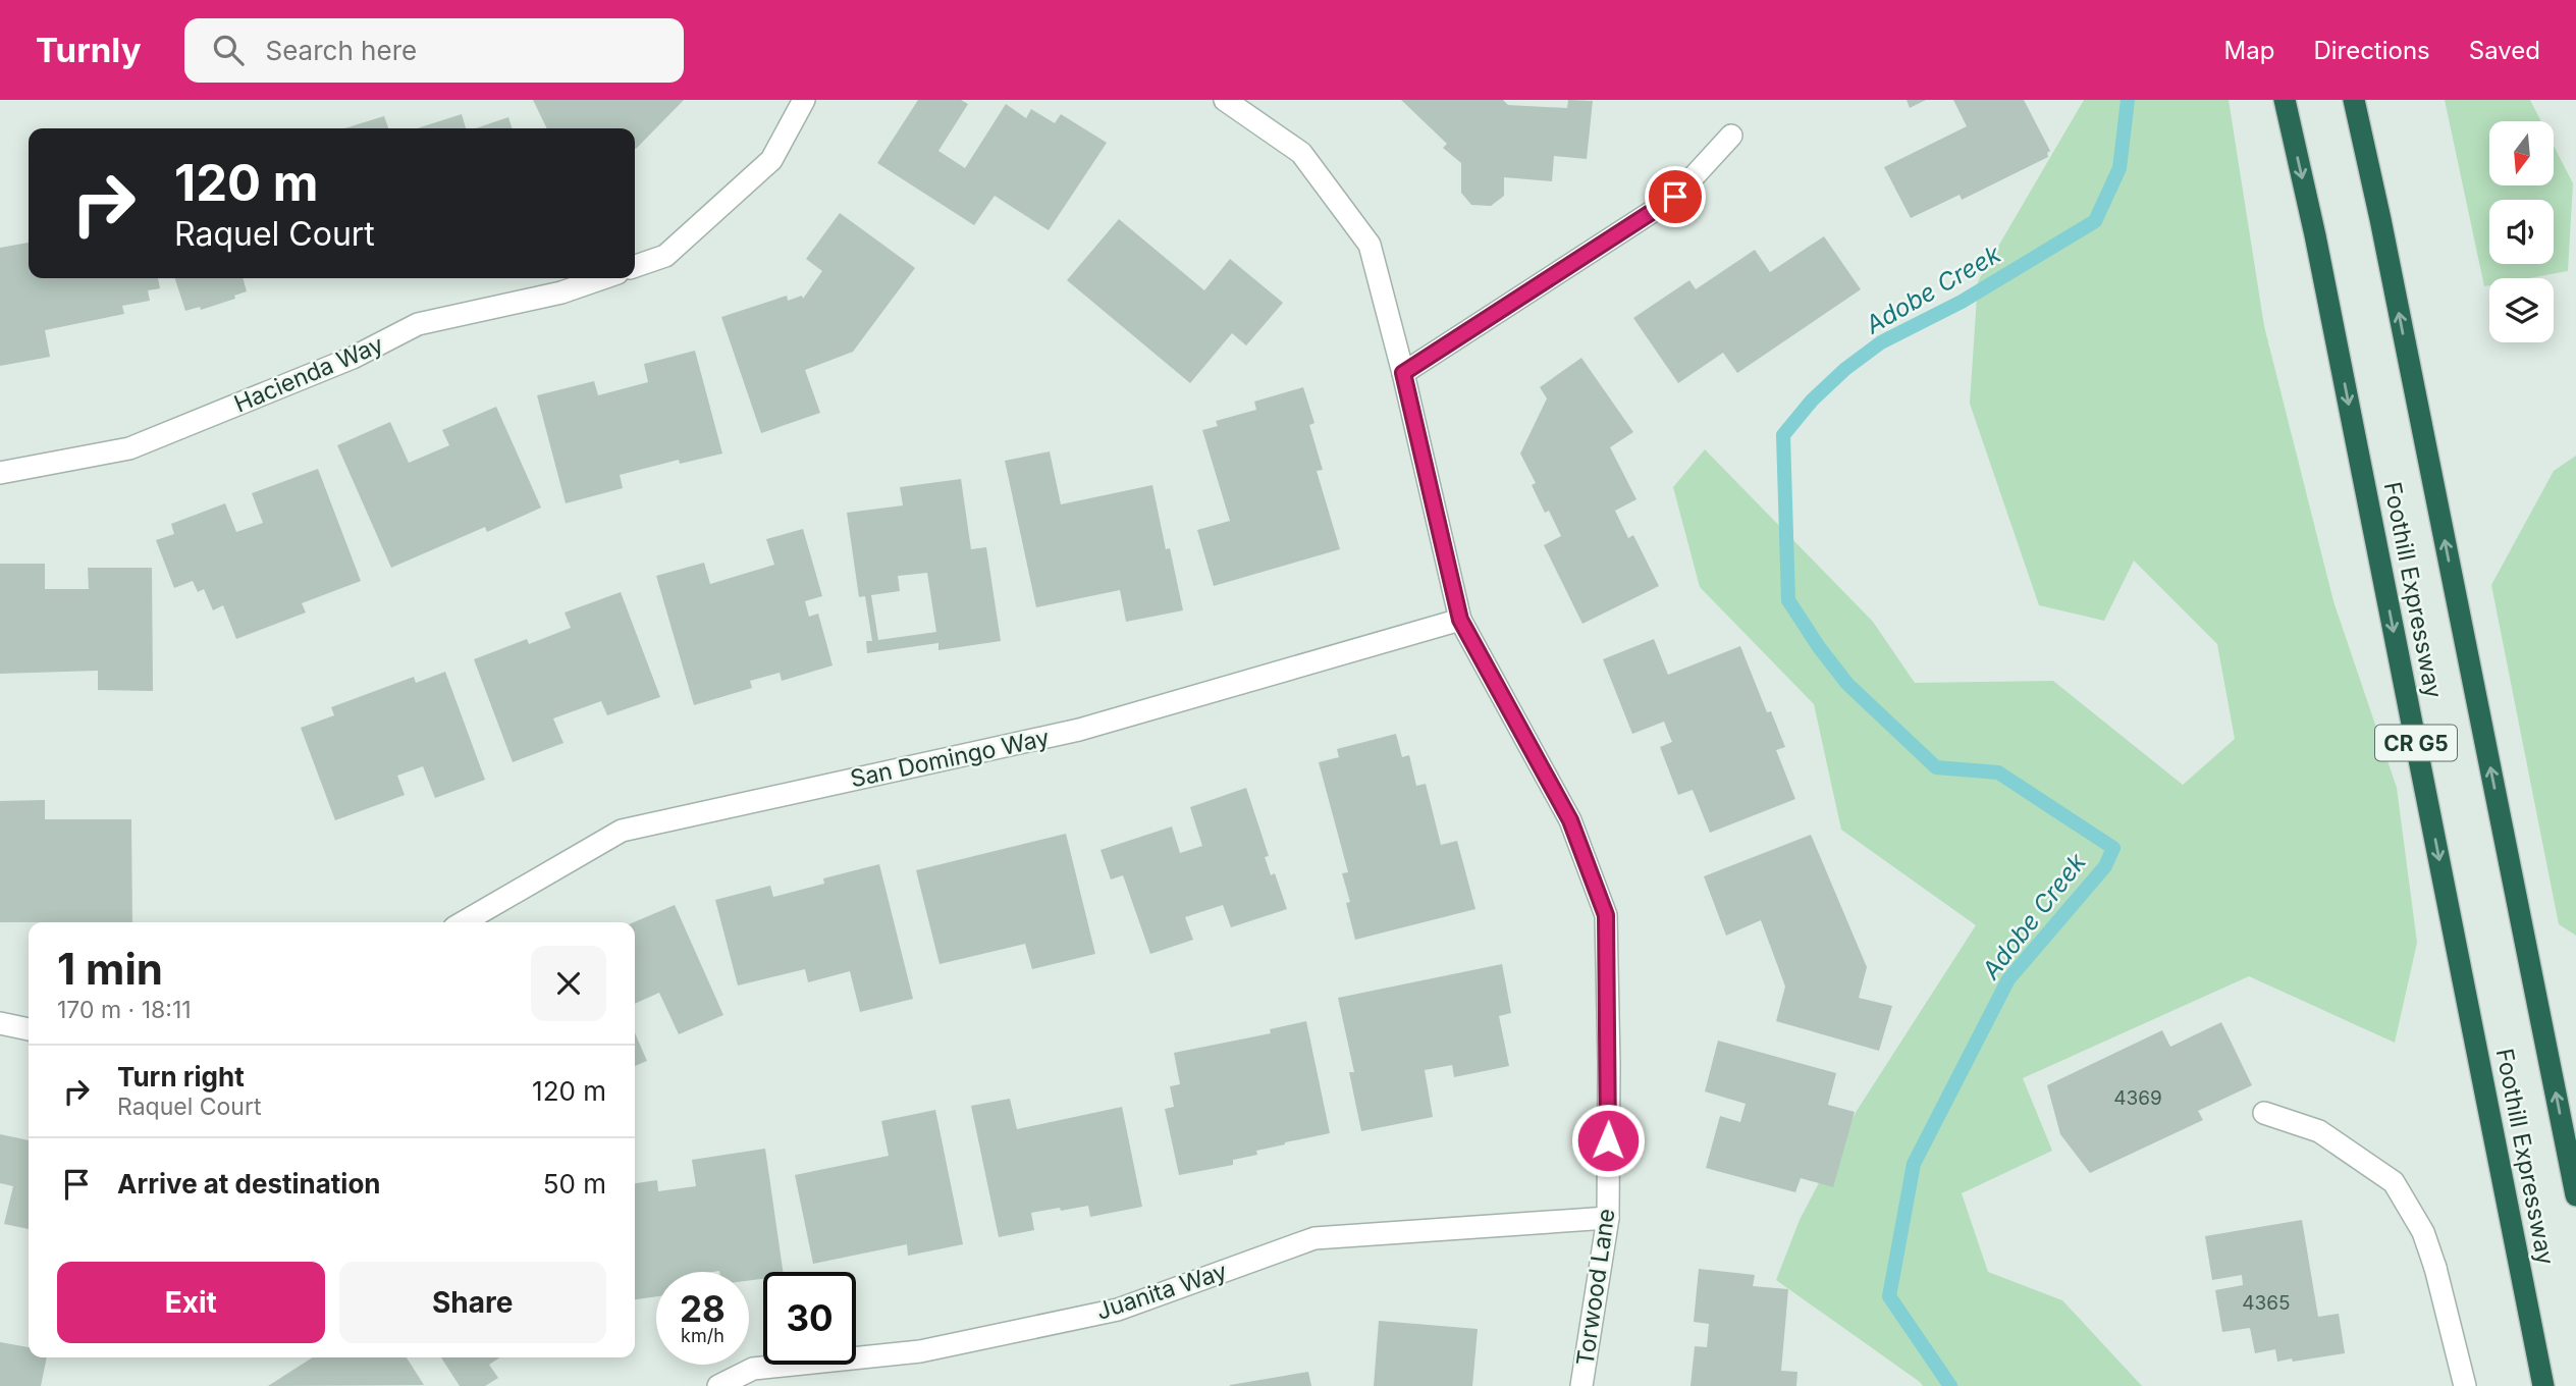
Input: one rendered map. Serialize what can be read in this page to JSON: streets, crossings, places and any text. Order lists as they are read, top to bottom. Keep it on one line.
{"streets":{"highway":["Foothill Expressway","CR G5"],"street":["Hacienda Way","San Domingo Way","Torwood Lane","Juanita Way"]},"crossings":[["San Domingo Way","Torwood Lane"],["Torwood Lane","Juanita Way"]],"water":["Adobe Creek"],"house_numbers":["4369","4365"],"north":"bottom","page":{"header":"Turnly","search":"Search here","nav":["Map","Directions","Saved"],"turn":["120 m","Raquel Court"],"heading":["1 min","170 m · 18:11"],"list":[{"name":"Turn right","note":"Raquel Court","value":"120 m"},{"name":"Arrive at destination","value":"50 m"}],"buttons":["Exit","Share"],"speed":"28 km/h","limit":"30"}}
